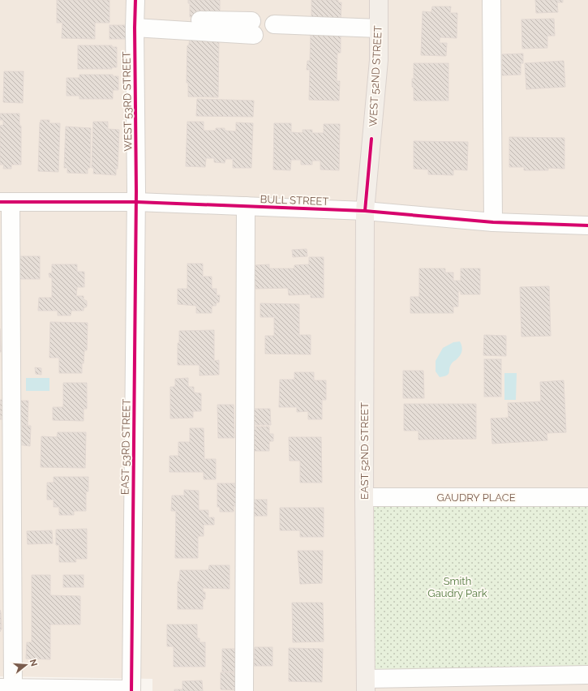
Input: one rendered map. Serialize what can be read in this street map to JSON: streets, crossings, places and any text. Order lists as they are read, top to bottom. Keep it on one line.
{"streets":{"main road":["WEST 52ND STREET","EAST 52ND STREET"],"street":["WEST 53RD STREET","BULL STREET","EAST 53RD STREET","GAUDRY PLACE"]},"crossings":[["WEST 52ND STREET","BULL STREET"],["WEST 52ND STREET","EAST 52ND STREET"],["WEST 53RD STREET","BULL STREET"],["WEST 53RD STREET","EAST 53RD STREET"],["BULL STREET","EAST 53RD STREET"],["BULL STREET","EAST 52ND STREET"],["EAST 52ND STREET","GAUDRY PLACE"]],"parks":["Smith Gaudry Park"],"north":"right"}
